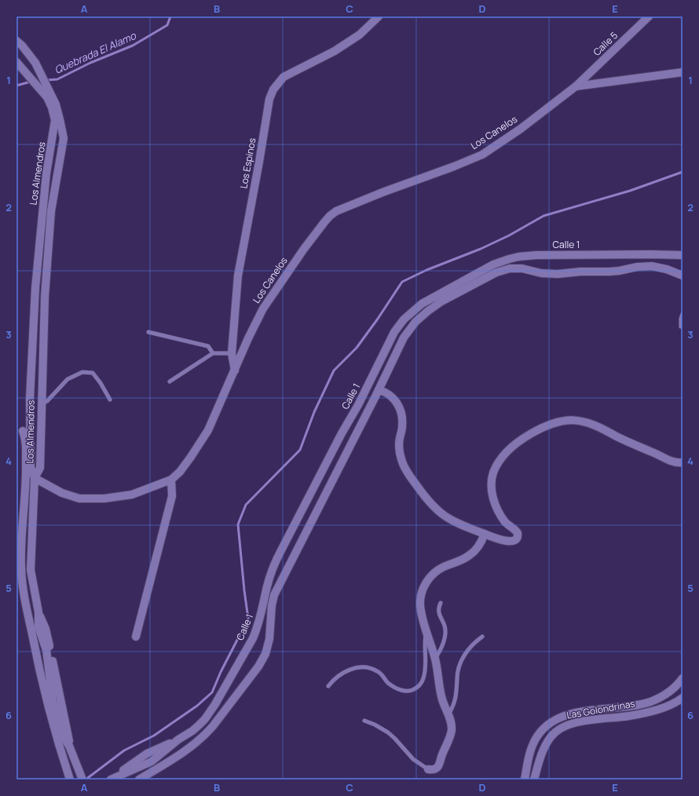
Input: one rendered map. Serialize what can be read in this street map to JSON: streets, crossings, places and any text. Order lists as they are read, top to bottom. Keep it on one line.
{"streets":{"street":["Calle 5","Los Canelos","Los Espinos","Los Almendros","Calle 1","Las Golondrinas"]},"crossings":[["Calle 5","Los Canelos"],["Los Canelos","Los Espinos"],["Los Canelos","Los Almendros"]],"water":["Quebrada El Alamo"],"grid":{"columns":["A","B","C","D","E"],"rows":["1","2","3","4","5","6"]}}
